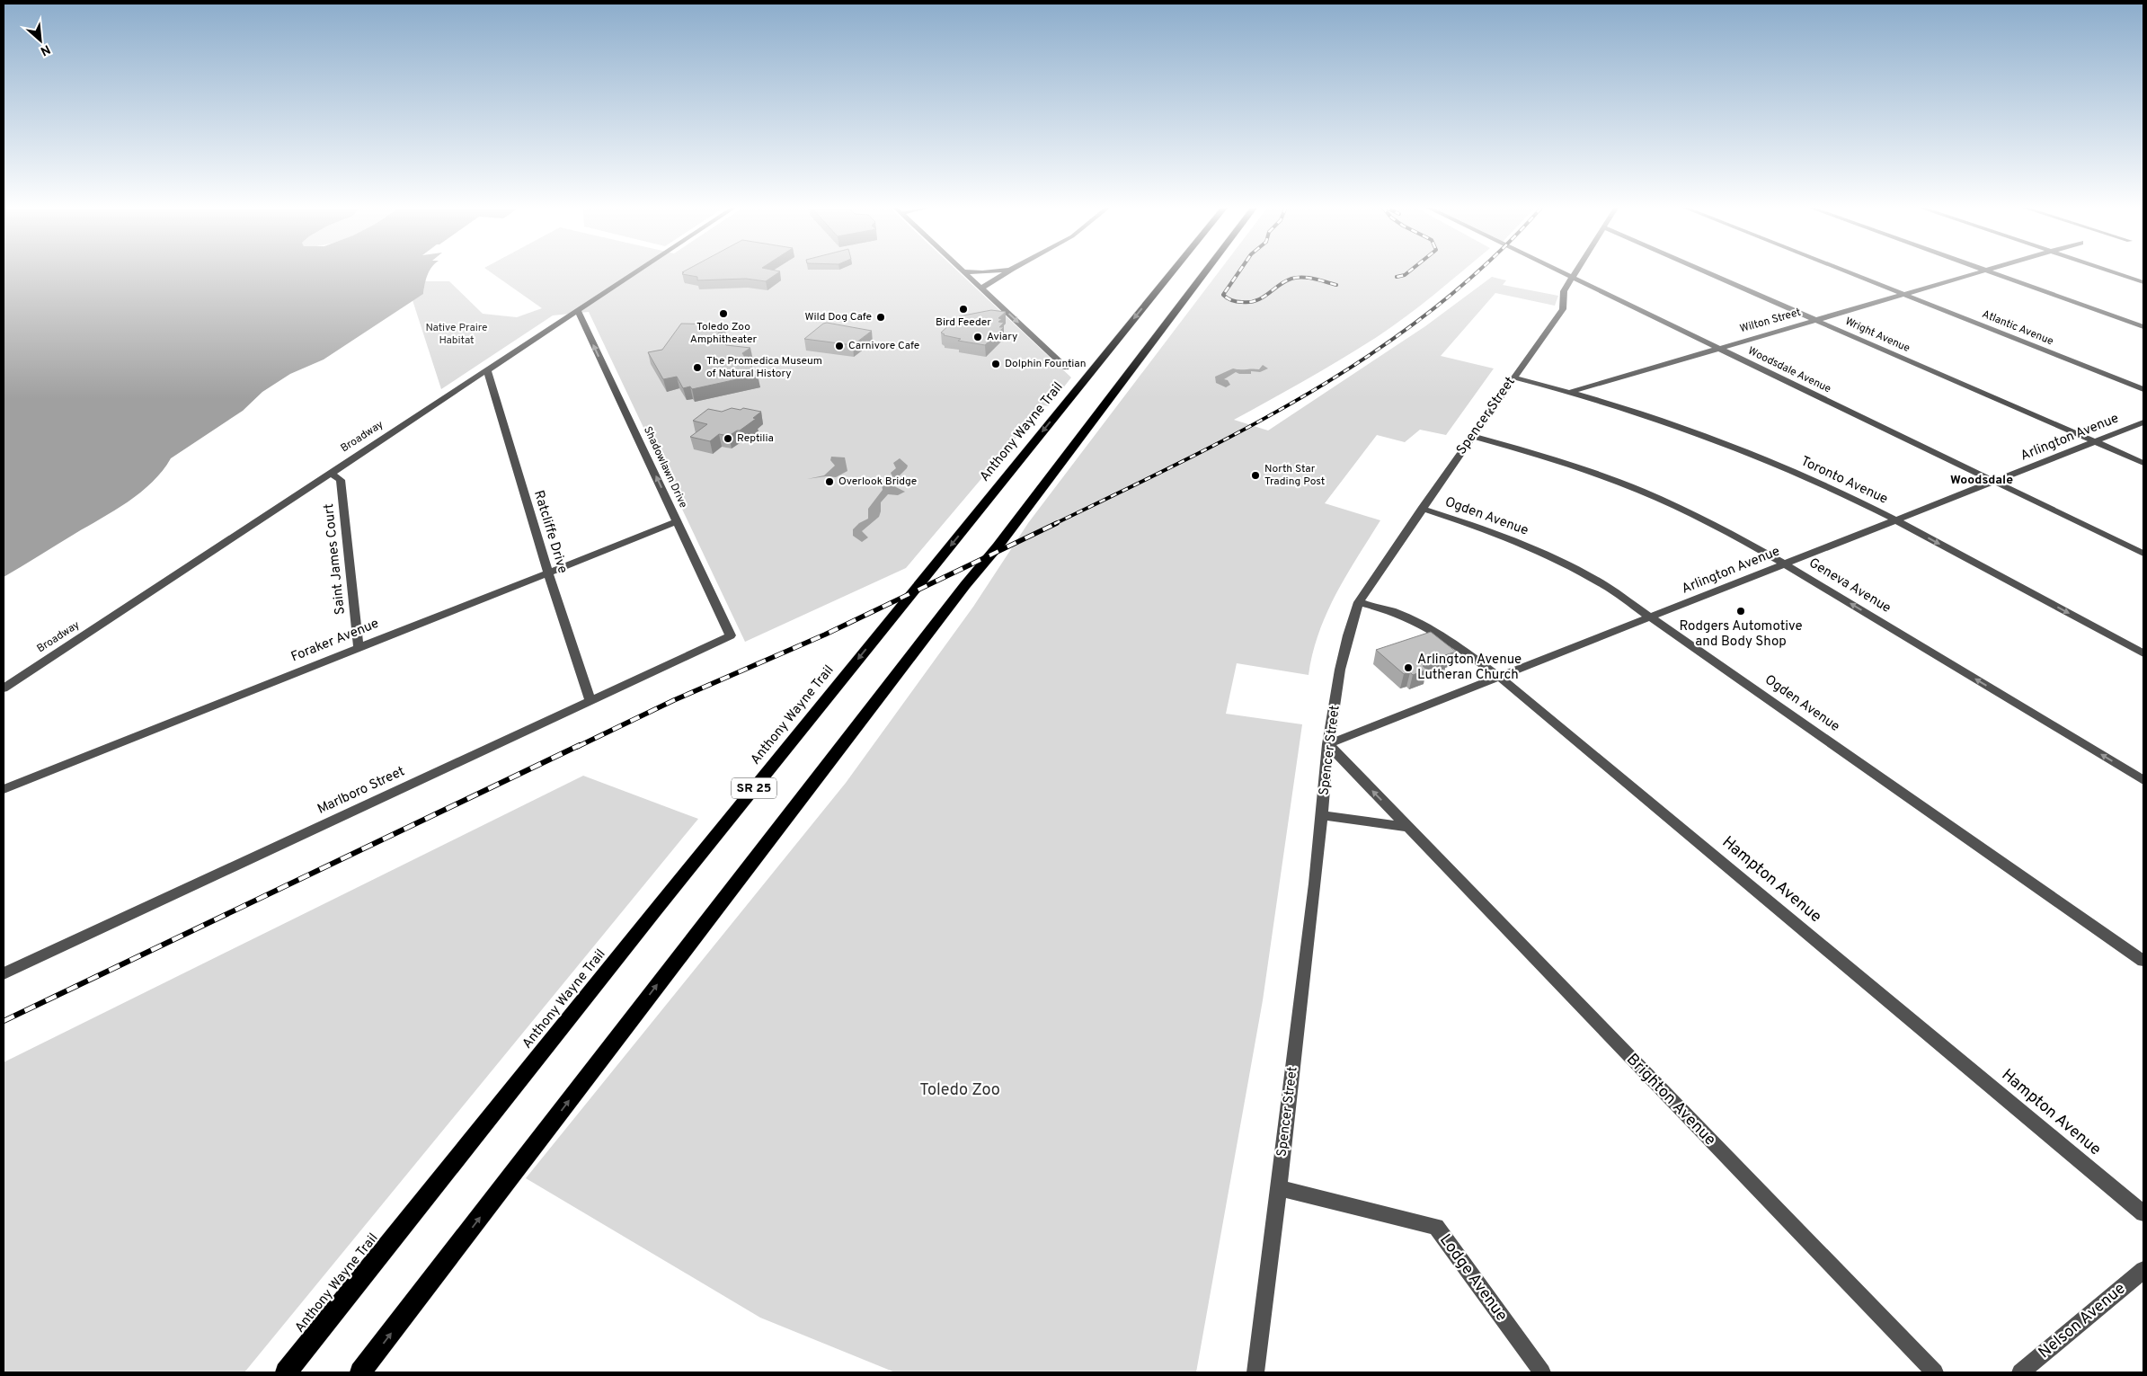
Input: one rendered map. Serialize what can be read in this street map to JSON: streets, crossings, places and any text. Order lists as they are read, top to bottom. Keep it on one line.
{"streets":{"highway":["Anthony Wayne Trail","SR 25"],"street":["Wilton Street","Atlantic Avenue","Wright Avenue","Woodsdale Avenue","Spencer Street","Broadway","Arlington Avenue","Shadowlawn Drive","Toronto Avenue","Ogden Avenue","Ratcliffe Drive","Saint James Court","Geneva Avenue","Foraker Avenue","Marlboro Street","Hampton Avenue","Brighton Avenue","Lodge Avenue","Nelson Avenue"]},"crossings":[["Wilton Street","Atlantic Avenue"],["Wilton Street","Wright Avenue"],["Wilton Street","Woodsdale Avenue"],["Wilton Street","Toronto Avenue"],["Wright Avenue","Arlington Avenue"],["Woodsdale Avenue","Spencer Street"],["Woodsdale Avenue","Arlington Avenue"],["Spencer Street","Arlington Avenue"],["Spencer Street","Toronto Avenue"],["Spencer Street","Ogden Avenue"],["Spencer Street","Geneva Avenue"],["Spencer Street","Hampton Avenue"],["Spencer Street","Brighton Avenue"],["Spencer Street","Lodge Avenue"],["Broadway","Shadowlawn Drive"],["Broadway","Ratcliffe Drive"],["Broadway","Saint James Court"],["Arlington Avenue","Toronto Avenue"],["Arlington Avenue","Ogden Avenue"],["Arlington Avenue","Geneva Avenue"],["Arlington Avenue","Hampton Avenue"],["Arlington Avenue","Brighton Avenue"],["Shadowlawn Drive","Foraker Avenue"],["Shadowlawn Drive","Marlboro Street"],["Ratcliffe Drive","Foraker Avenue"],["Ratcliffe Drive","Marlboro Street"],["Saint James Court","Foraker Avenue"]],"one_way":["Shadowlawn Drive","Toronto Avenue","Geneva Avenue"],"districts":["Woodsdale"],"parks":["Native Praire Habitat","Toledo Zoo"],"places":["Bird Feeder","Toledo Zoo Amphitheater","Wild Dog Cafe","Aviary","Carnivore Cafe","Dolphin Fountian","The Promedica Museum of Natural History","Reptilia","North Star Trading Post","Overlook Bridge","Rodgers Automotive and Body Shop","Arlington Avenue Lutheran Church"],"north":"bottom right"}
